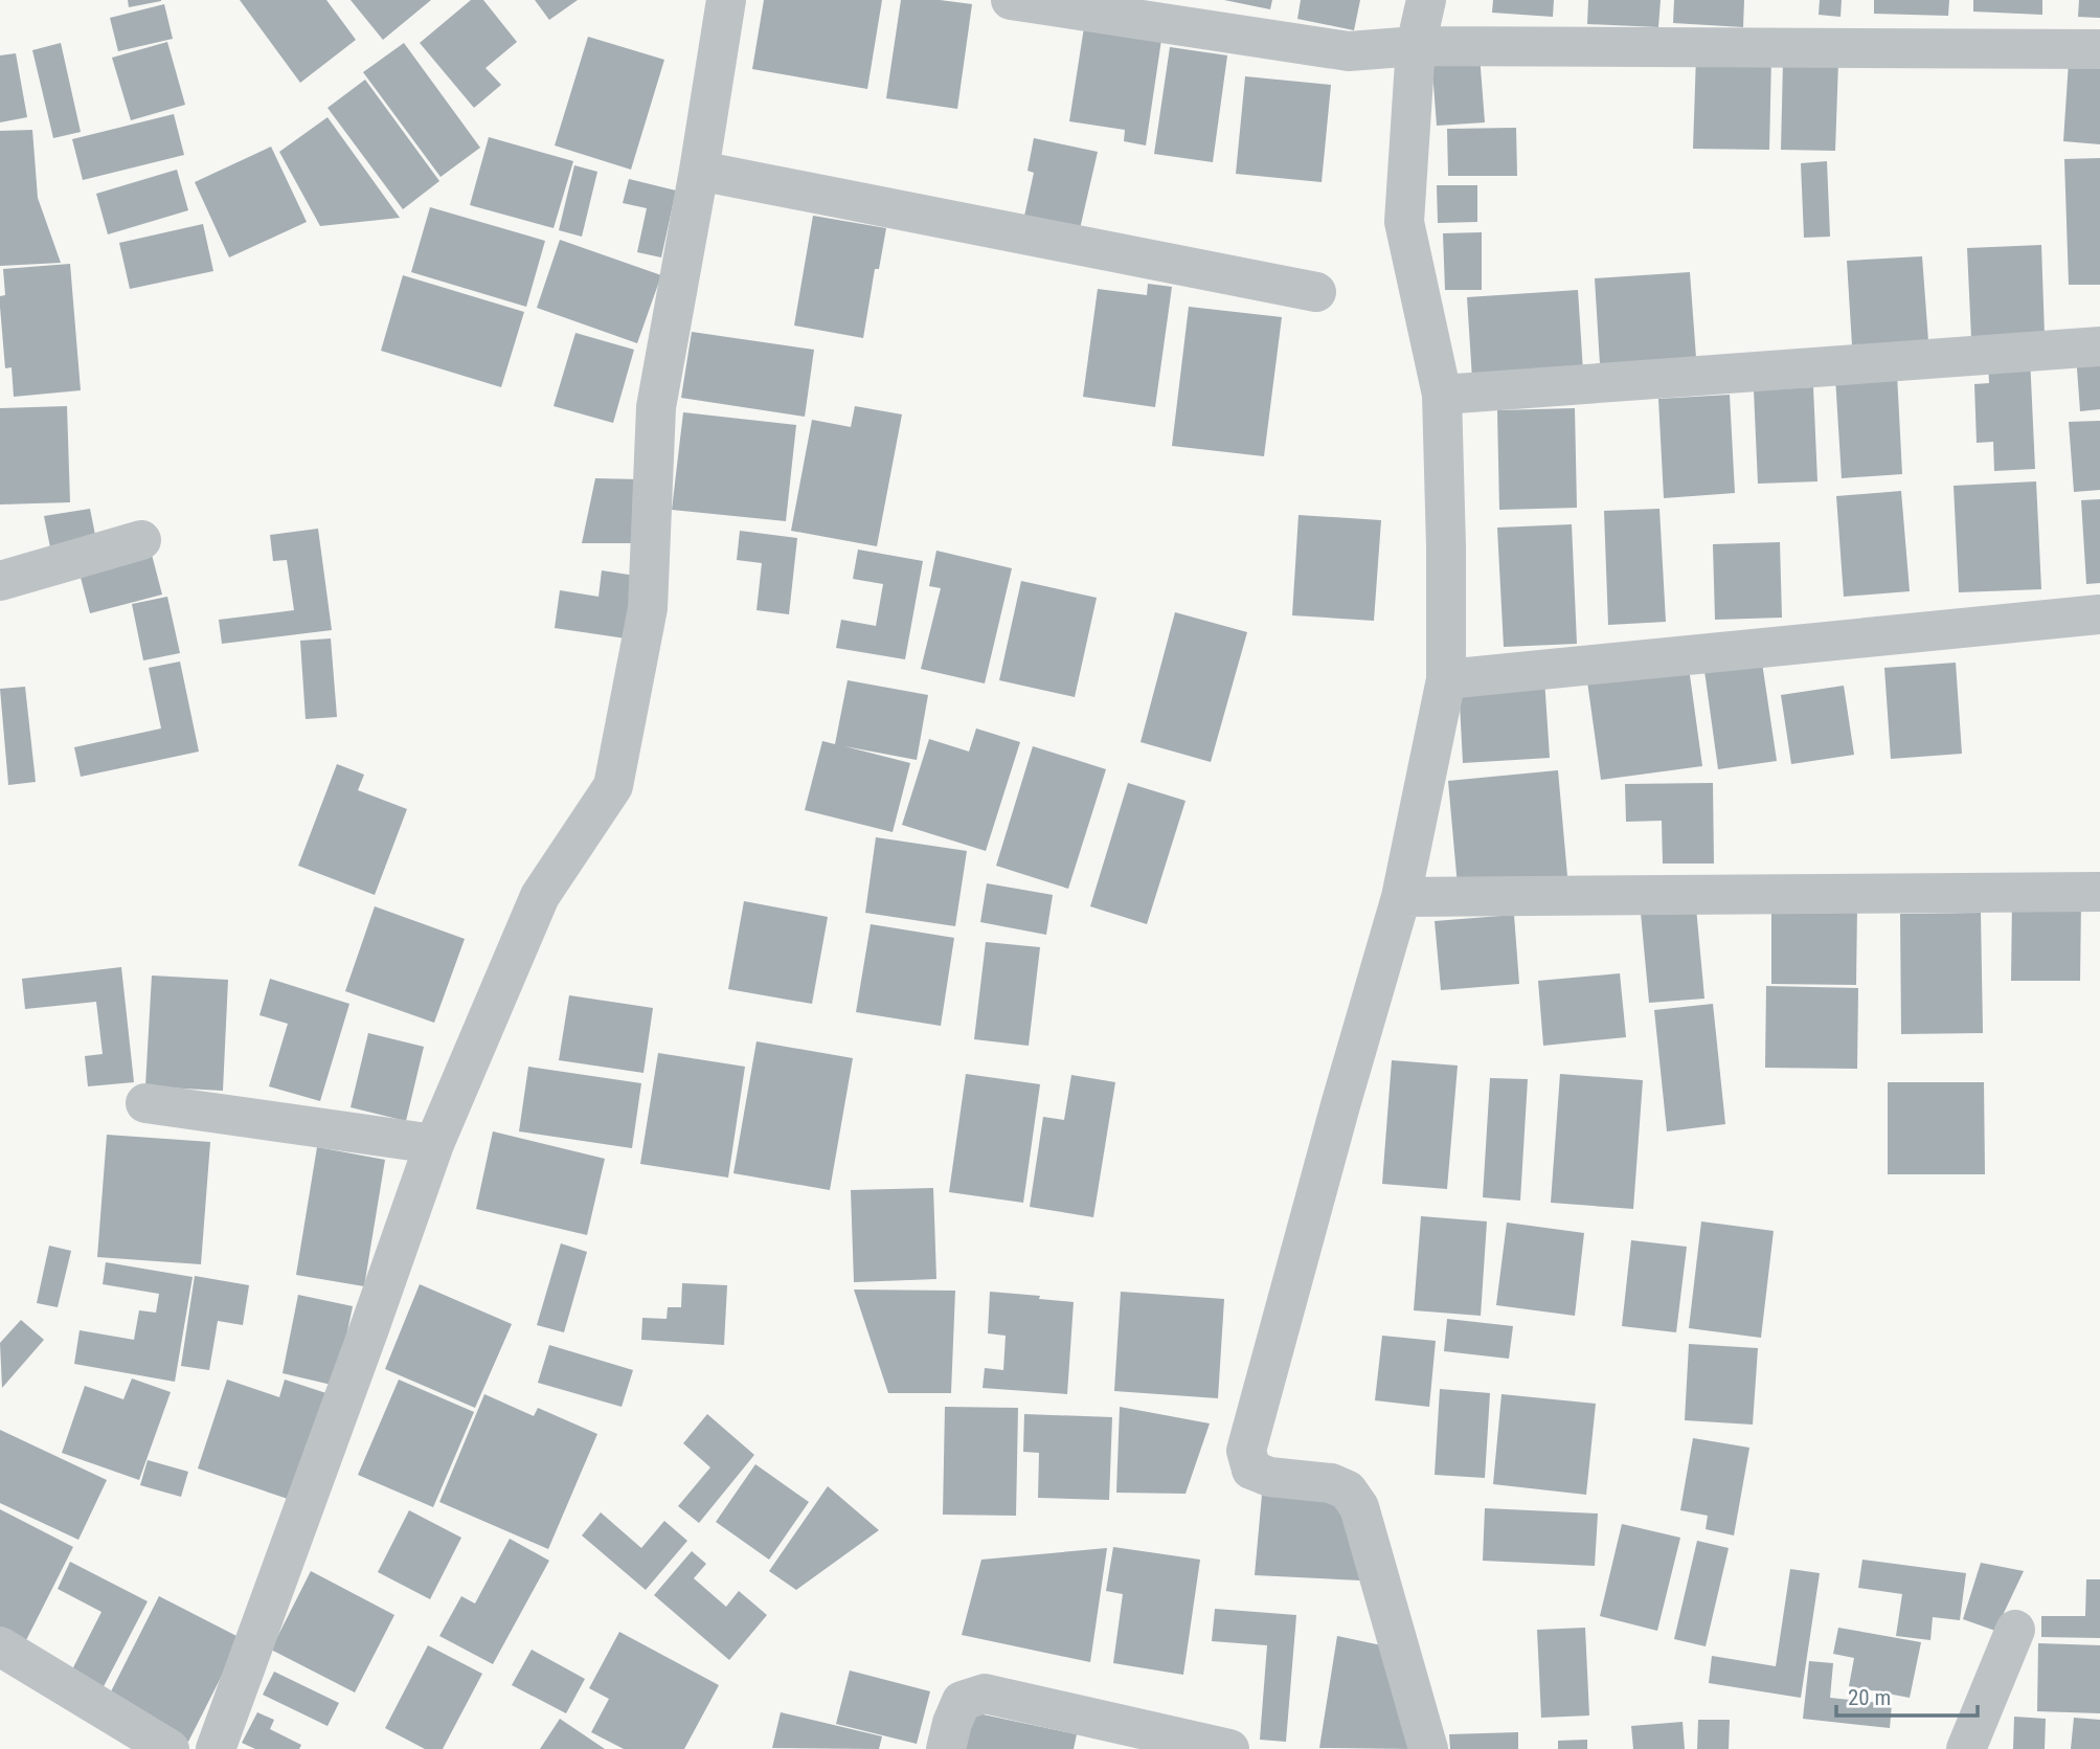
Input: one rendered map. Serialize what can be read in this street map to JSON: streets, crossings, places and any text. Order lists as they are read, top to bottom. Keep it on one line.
{"scale_bar":"20 m"}
